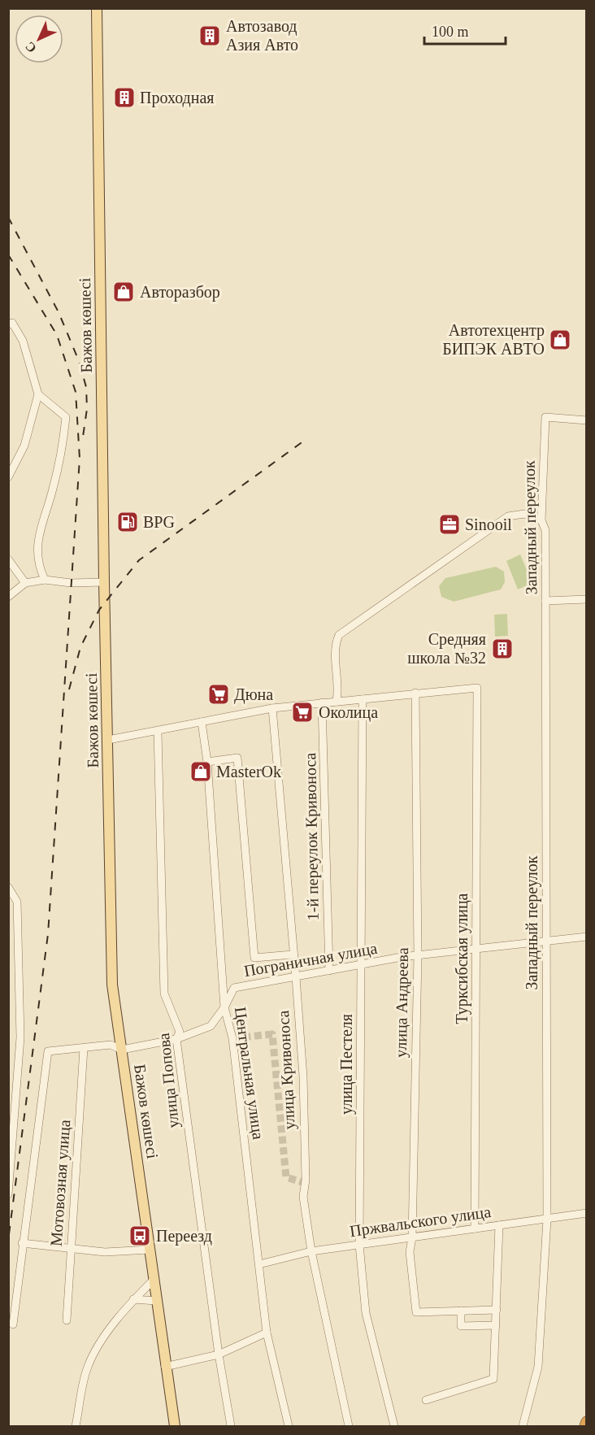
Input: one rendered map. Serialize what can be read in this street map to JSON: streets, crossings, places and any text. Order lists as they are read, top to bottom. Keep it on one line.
{"streets":{"main road":["Бажов көшесі"],"street":["Западный переулок","1-й переулок Кривоноса","Турксибская улица","Пограничная улица","улица Андреева","улица Пестеля","улица Кривоноса","Центральная улица","улица Попова","Мотовозная улица","Пржвальского улица"]},"crossings":[["Бажов көшесі","Пограничная улица"],["Западный переулок","Пограничная улица"],["Западный переулок","Пржвальского улица"],["1-й переулок Кривоноса","Пограничная улица"],["Турксибская улица","Пограничная улица"],["Турксибская улица","улица Андреева"],["Турксибская улица","Пржвальского улица"],["Пограничная улица","улица Андреева"],["Пограничная улица","улица Пестеля"],["Пограничная улица","улица Кривоноса"],["Пограничная улица","Центральная улица"],["Пограничная улица","улица Попова"],["Пограничная улица","Мотовозная улица"],["улица Андреева","Пржвальского улица"],["улица Пестеля","Пржвальского улица"],["улица Кривоноса","Пржвальского улица"],["Центральная улица","Пржвальского улица"]],"places":{"building":["Автозавод Азия Авто","Проходная","Средняя школа №32"],"shop":["Авторазбор","Автотехцентр БИПЭК АВТО","MasterOk"],"fuel station":["BPG"],"office":["Sinooil"],"supermarket":["Дюна","Околица"],"bus stop":["Переезд"]},"scale_bar":"100 m","north":"bottom left"}
